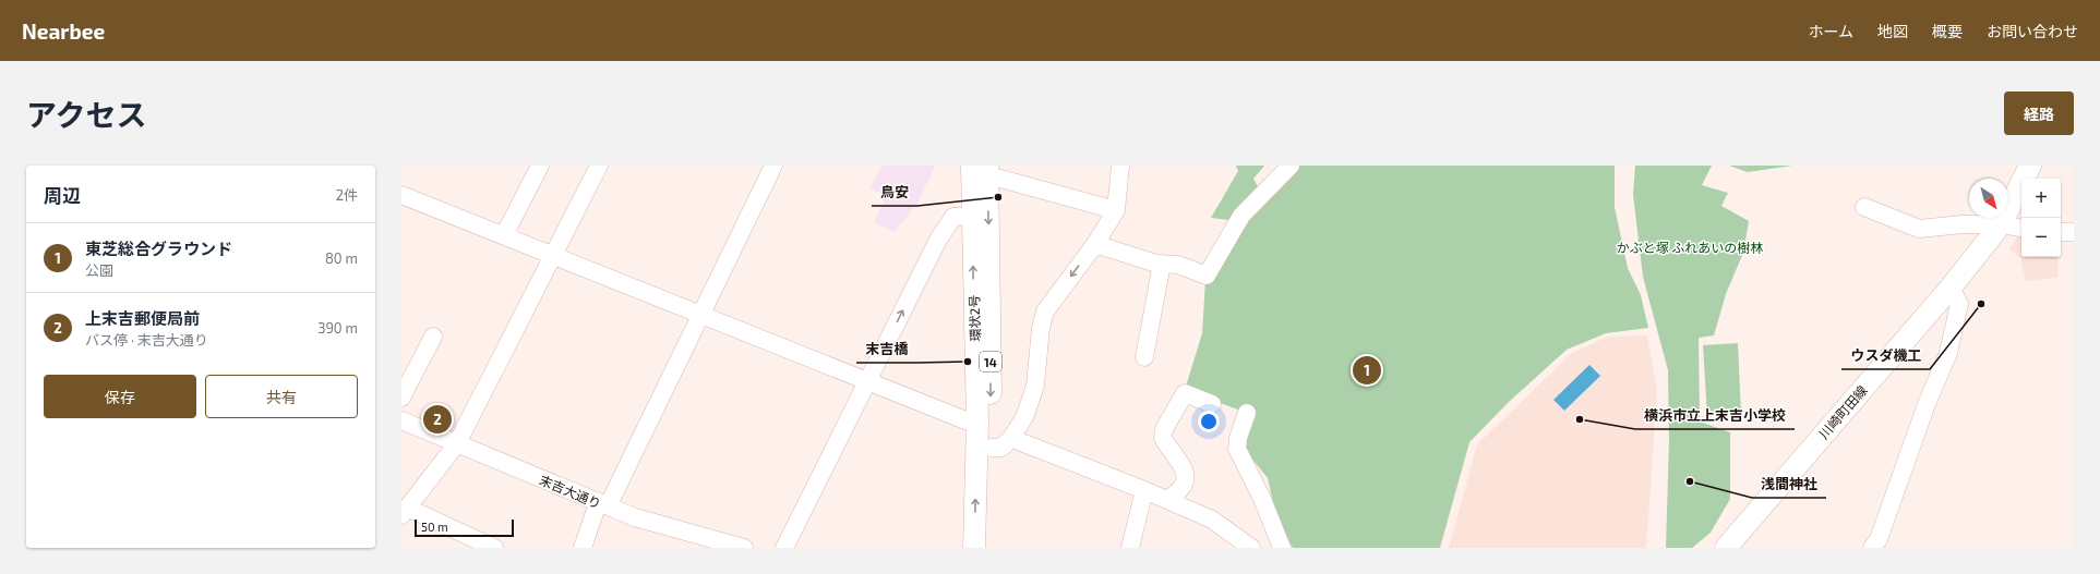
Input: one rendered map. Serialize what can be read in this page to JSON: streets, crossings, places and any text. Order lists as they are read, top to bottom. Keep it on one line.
{"streets":{"main road":["環状2号","14","川崎町田線"],"street":["末吉大通り"]},"parks":["かぶと塚 ふれあいの樹林"],"places":["鳥安","ウスダ機工","末吉橋","横浜市立上末吉小学校","浅間神社"],"scale_bar":"50 m","north":"bottom right","page":{"header":"Nearbee","nav":["ホーム","地図","概要","お問い合わせ"],"title":"アクセス","buttons":["経路",["保存","共有"]],"heading":["周辺","2件"],"map_buttons":["+","−"],"list":[{"mark":"1","name":"東芝総合グラウンド","note":"公園","value":"80 m"},{"mark":"2","name":"上末吉郵便局前","note":"バス停 · 末吉大通り","value":"390 m"}],"pins":["1","2"],"scale":"50 m"}}
